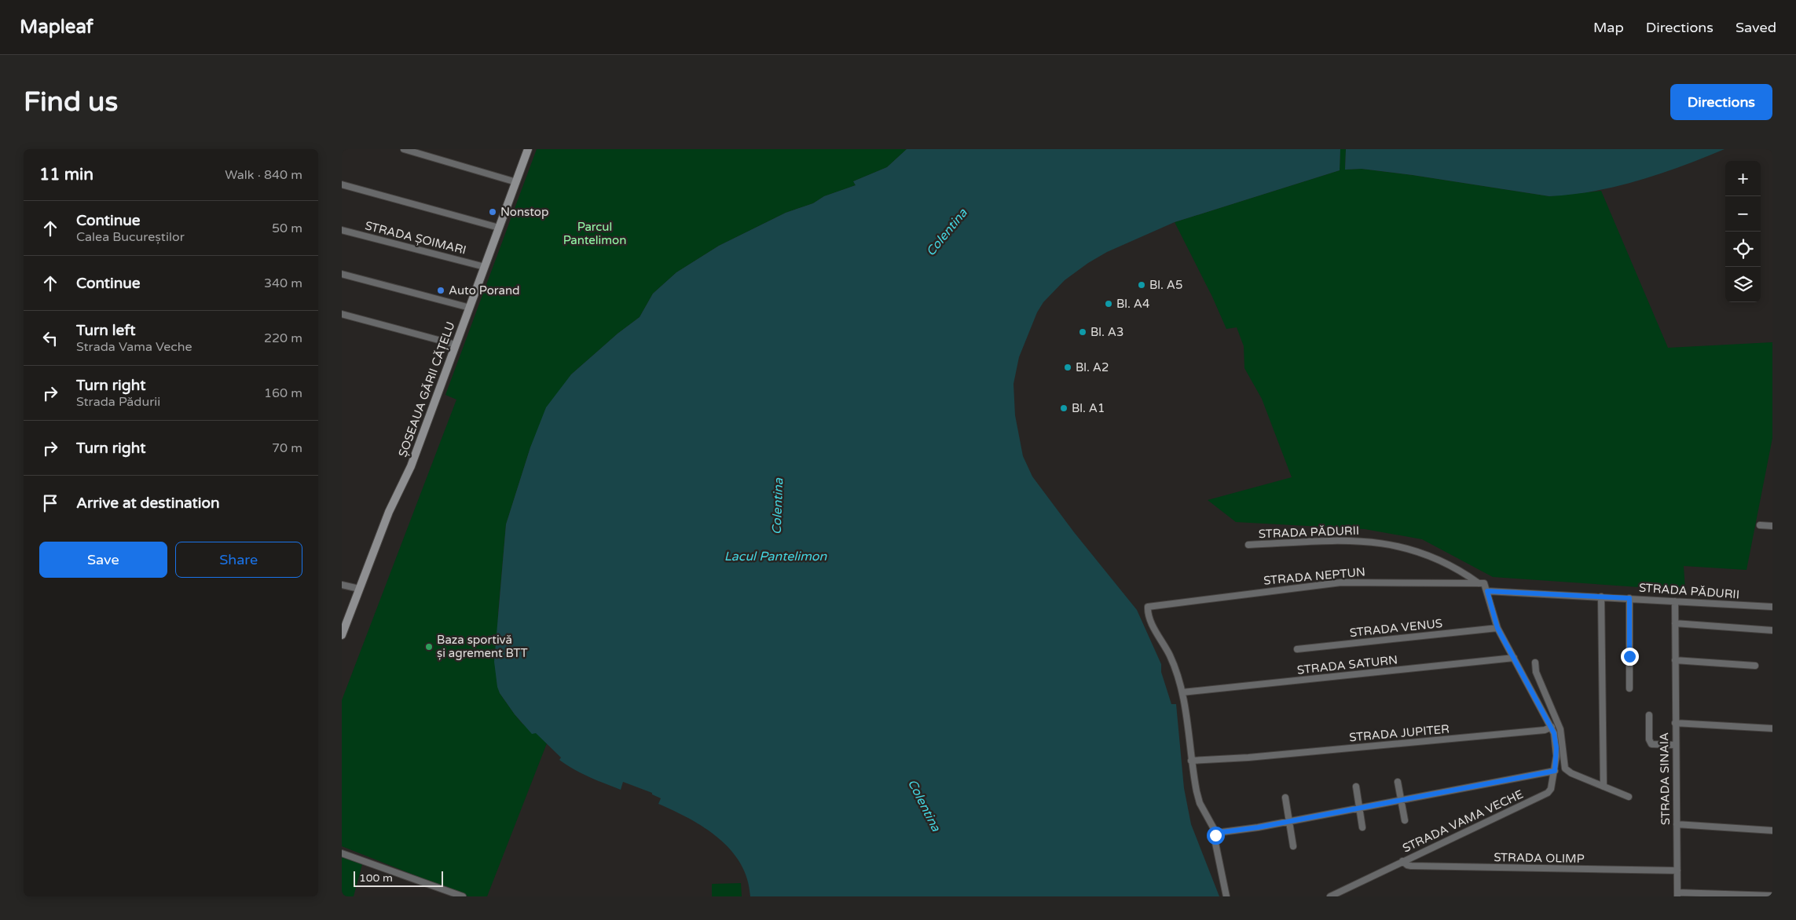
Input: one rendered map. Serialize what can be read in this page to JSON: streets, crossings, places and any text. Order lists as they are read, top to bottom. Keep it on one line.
{"streets":{"main road":["ȘOSEAUA GĂRII CĂȚELU"],"street":["STRADA ȘOIMARI","STRADA PĂDURII","STRADA NEPTUN","STRADA VENUS","STRADA SATURN","STRADA JUPITER","STRADA SINAIA","STRADA VAMA VECHE","STRADA OLIMP"]},"crossings":[["STRADA ȘOIMARI","ȘOSEAUA GĂRII CĂȚELU"],["STRADA PĂDURII","STRADA NEPTUN"],["STRADA PĂDURII","STRADA SINAIA"],["STRADA PĂDURII","STRADA VAMA VECHE"],["STRADA NEPTUN","STRADA SATURN"],["STRADA NEPTUN","STRADA VAMA VECHE"],["STRADA VENUS","STRADA VAMA VECHE"],["STRADA SATURN","STRADA VAMA VECHE"],["STRADA JUPITER","STRADA VAMA VECHE"],["STRADA SINAIA","STRADA OLIMP"],["STRADA VAMA VECHE","STRADA OLIMP"]],"water":["Colentina","Lacul Pantelimon"],"parks":["Parcul Pantelimon"],"places":["Nonstop","Bl. A5","Auto Porand","Bl. A4","Bl. A3","Bl. A2","Bl. A1","Baza sportivă și agrement BTT"],"scale_bar":"100 m","page":{"header":"Mapleaf","nav":["Map","Directions","Saved"],"buttons":["Directions",["Save","Share"]],"title":"Find us","heading":["11 min","Walk · 840 m"],"map_buttons":["+","−"],"list":[["Continue","Calea Bucureștilor","50 m"],["Continue","340 m"],["Turn left","Strada Vama Veche","220 m"],["Turn right","Strada Pădurii","160 m"],["Turn right","70 m"],"Arrive at destination"],"scale":"100 m"}}
